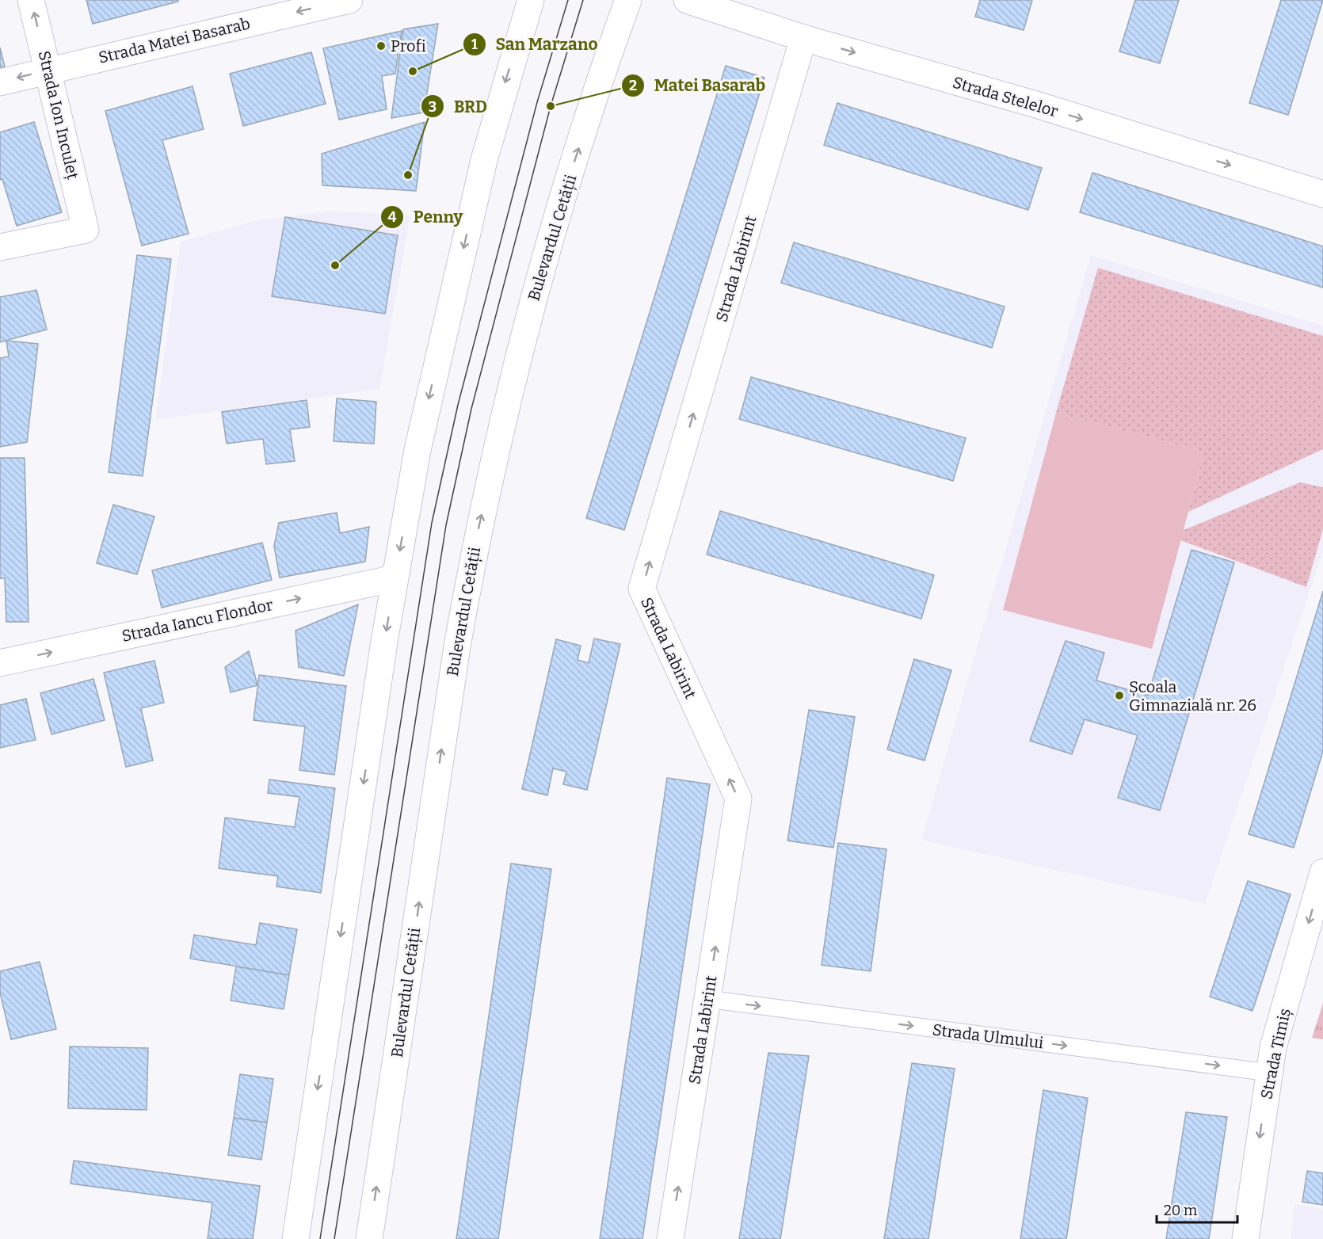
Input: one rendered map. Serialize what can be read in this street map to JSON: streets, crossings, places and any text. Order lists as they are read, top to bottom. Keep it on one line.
{"streets":{"street":["Strada Matei Basarab","Strada Stelelor","Strada Ion Inculeț","Bulevardul Cetății","Strada Labirint","Strada Iancu Flondor","Strada Timiș"],"lane":["Strada Ulmului"]},"crossings":[["Strada Matei Basarab","Strada Ion Inculeț"],["Strada Stelelor","Strada Labirint"],["Strada Labirint","Strada Ulmului"],["Strada Ulmului","Strada Timiș"]],"one_way":["Strada Matei Basarab","Strada Stelelor","Strada Labirint","Strada Iancu Flondor","Strada Ulmului","Strada Timiș"],"places":["Profi","San Marzano","Matei Basarab","BRD","Penny","Școala Gimnazială nr. 26"],"scale_bar":"20 m"}
